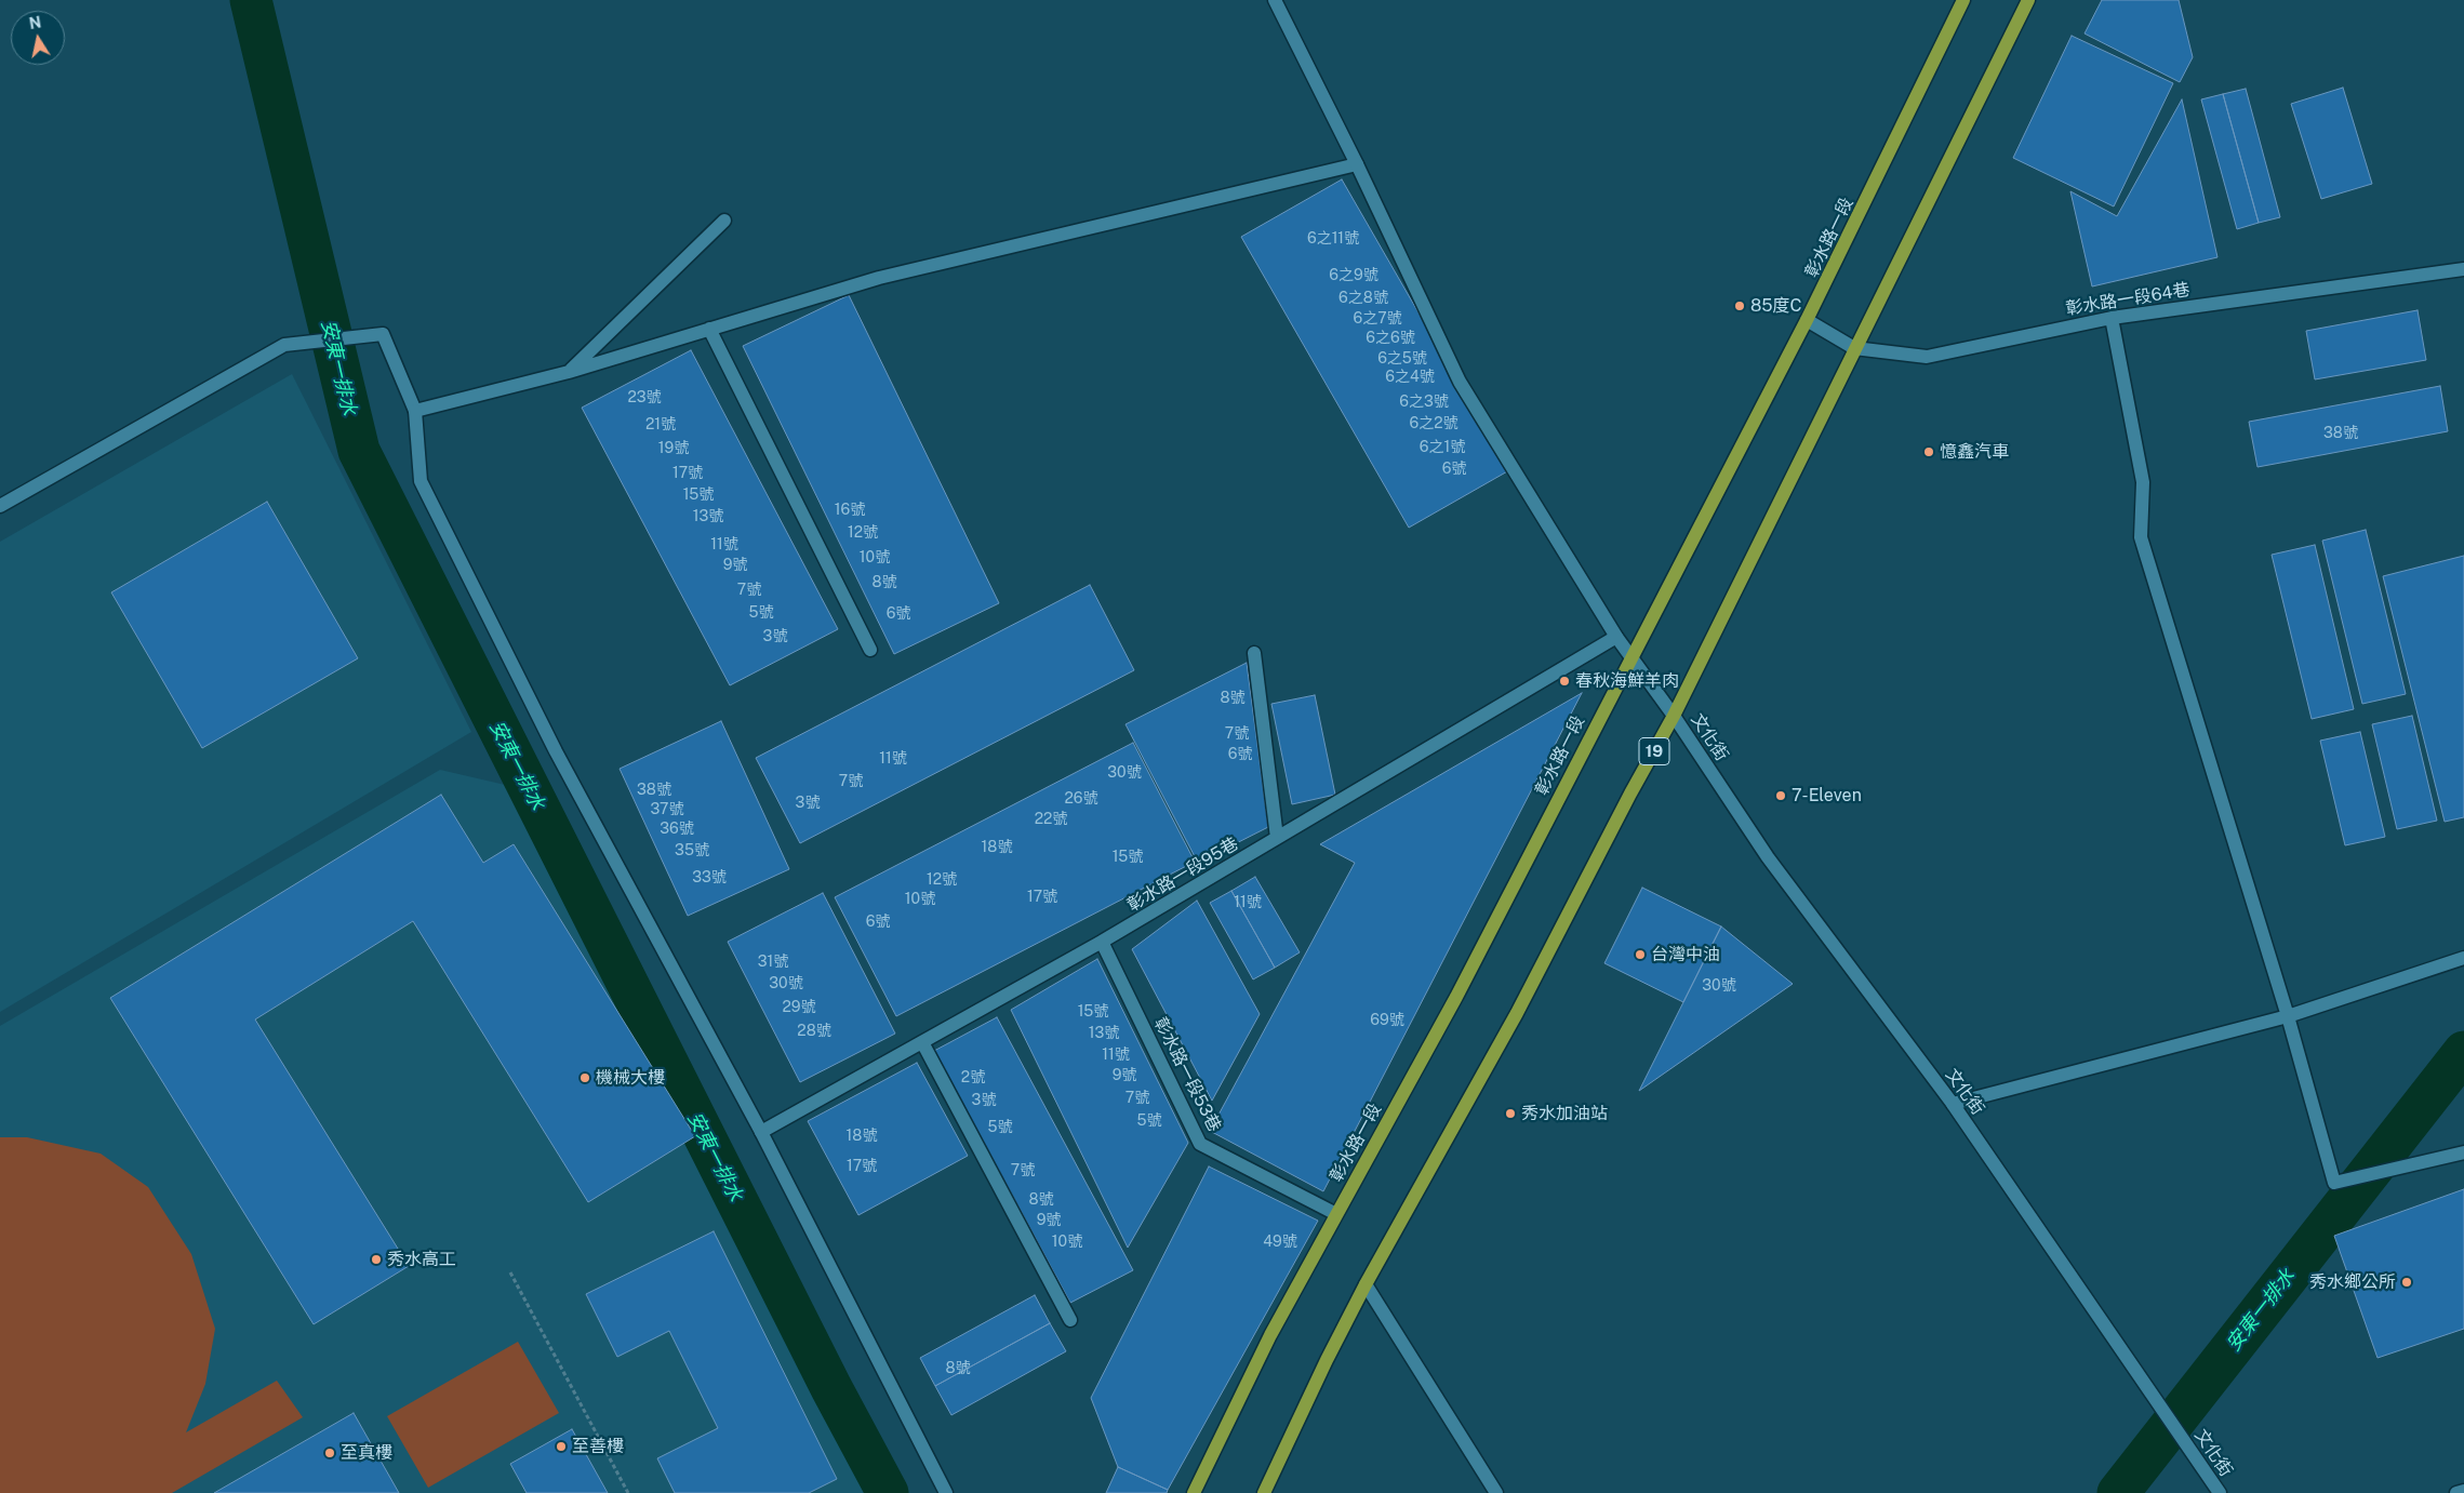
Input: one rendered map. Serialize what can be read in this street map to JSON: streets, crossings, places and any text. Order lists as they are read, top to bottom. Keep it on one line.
{"streets":{"main road":["彰水路一段","19"],"street":["彰水路一段64巷","文化街","彰水路一段95巷","彰水路一段53巷"]},"crossings":[["彰水路一段","彰水路一段64巷"],["彰水路一段","文化街"],["彰水路一段","彰水路一段53巷"],["彰水路一段64巷","19"],["文化街","19"],["文化街","彰水路一段95巷"],["彰水路一段95巷","彰水路一段53巷"]],"water":["安東一排水"],"places":["85度C","憶鑫汽車","春秋海鮮羊肉","7-Eleven","台灣中油","機械大樓","秀水加油站","秀水高工","秀水鄉公所","至善樓","至真樓"],"house_numbers":["6之11號","6之9號","6之8號","6之7號","6之6號","6之5號","6之4號","23號","6之3號","6之2號","21號","38號","6之1號","19號","6號","17號","15號","16號","13號","12號","11號","10號","9號","8號","7號","5號","6號","3號","8號","7號","6號","11號","30號","7號","38號","26號","3號","37號","22號","36號","18號","35號","15號","33號","12號","17號","10號","11號","6號","31號","30號","30號","29號","15號","69號","28號","13號","11號","9號","2號","7號","3號","5號","5號","18號","17號","7號","8號","9號","10號","49號","8號"],"north":"top"}
